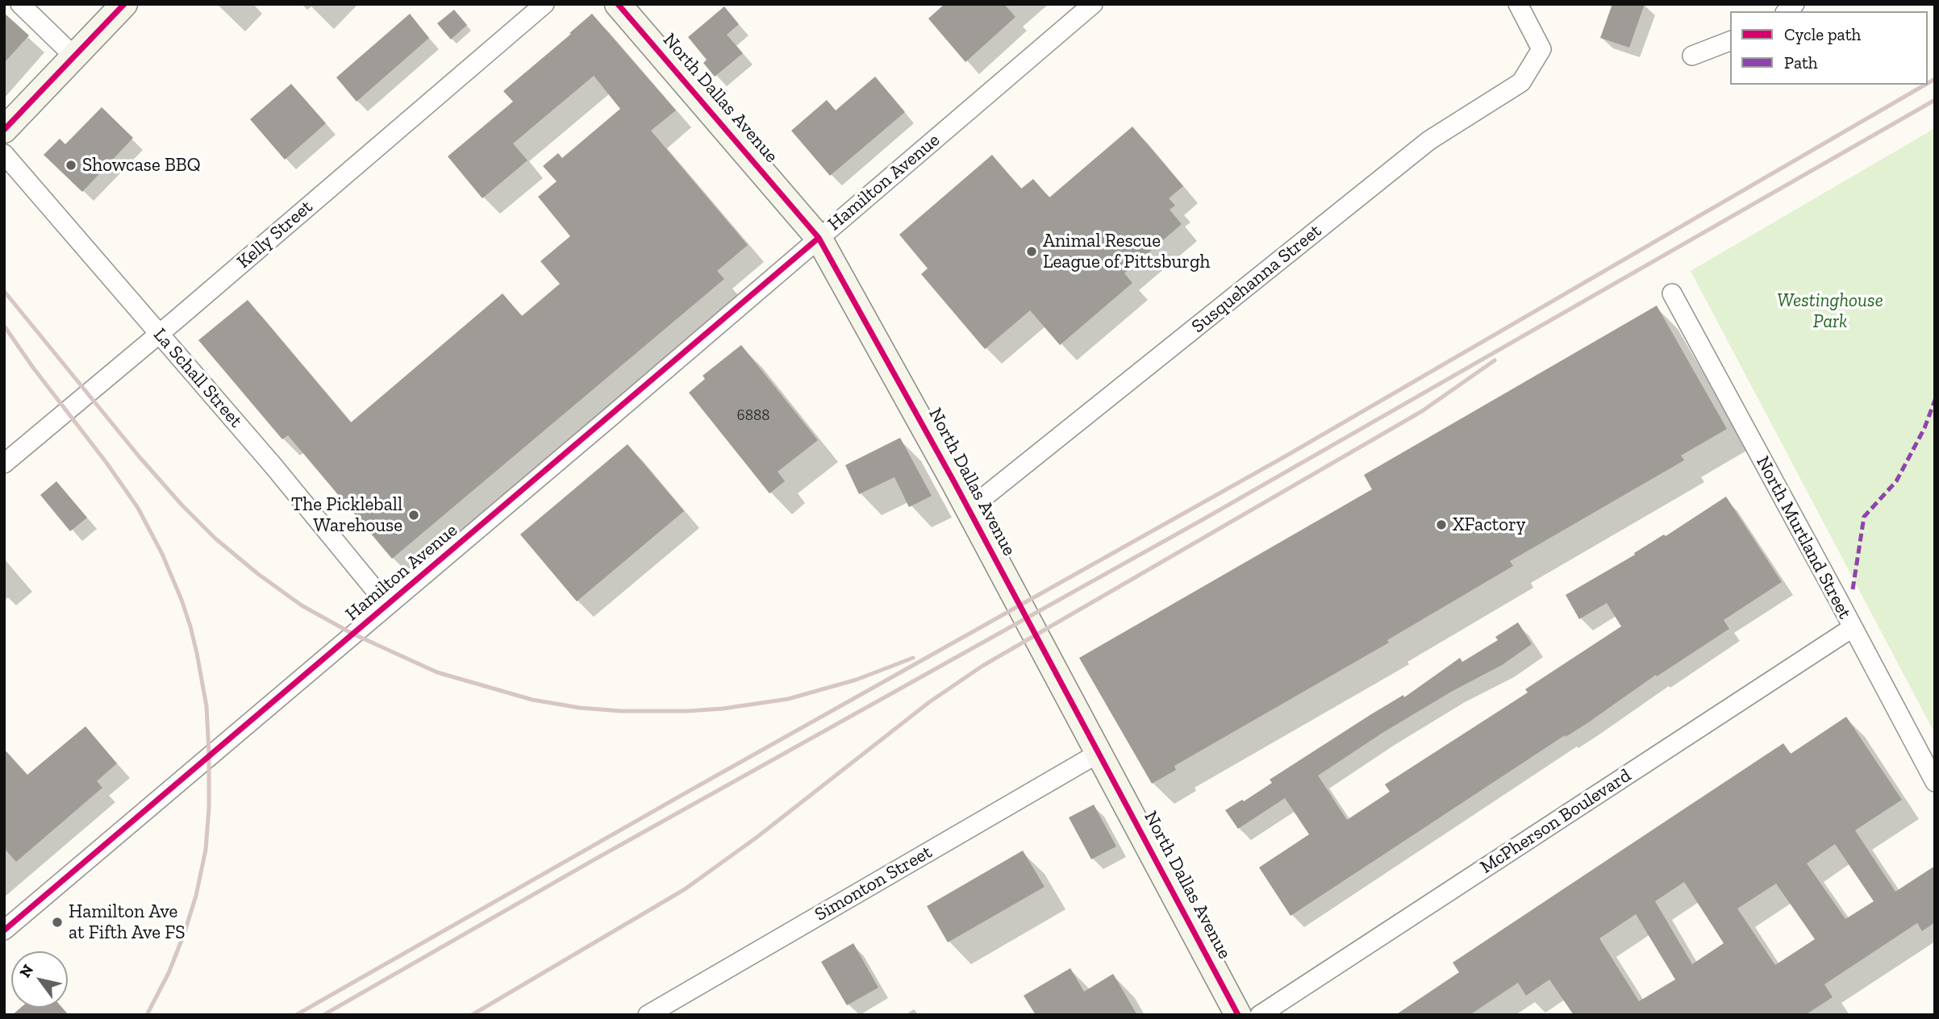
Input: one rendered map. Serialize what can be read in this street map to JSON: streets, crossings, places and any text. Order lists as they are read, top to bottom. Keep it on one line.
{"streets":{"main road":["North Dallas Avenue"],"street":["Hamilton Avenue","Kelly Street","Susquehanna Street","La Schall Street","North Murtland Street","McPherson Boulevard","Simonton Street"]},"crossings":[["North Dallas Avenue","Hamilton Avenue"],["North Dallas Avenue","Susquehanna Street"],["North Dallas Avenue","Simonton Street"],["Hamilton Avenue","La Schall Street"],["Kelly Street","La Schall Street"],["North Murtland Street","McPherson Boulevard"]],"parks":["Westinghouse Park"],"places":["Showcase BBQ","Animal Rescue League of Pittsburgh","The Pickleball Warehouse","XFactory","Hamilton Ave at Fifth Ave FS"],"house_numbers":["6888"],"legend":["Cycle path","Path"],"north":"top left"}
